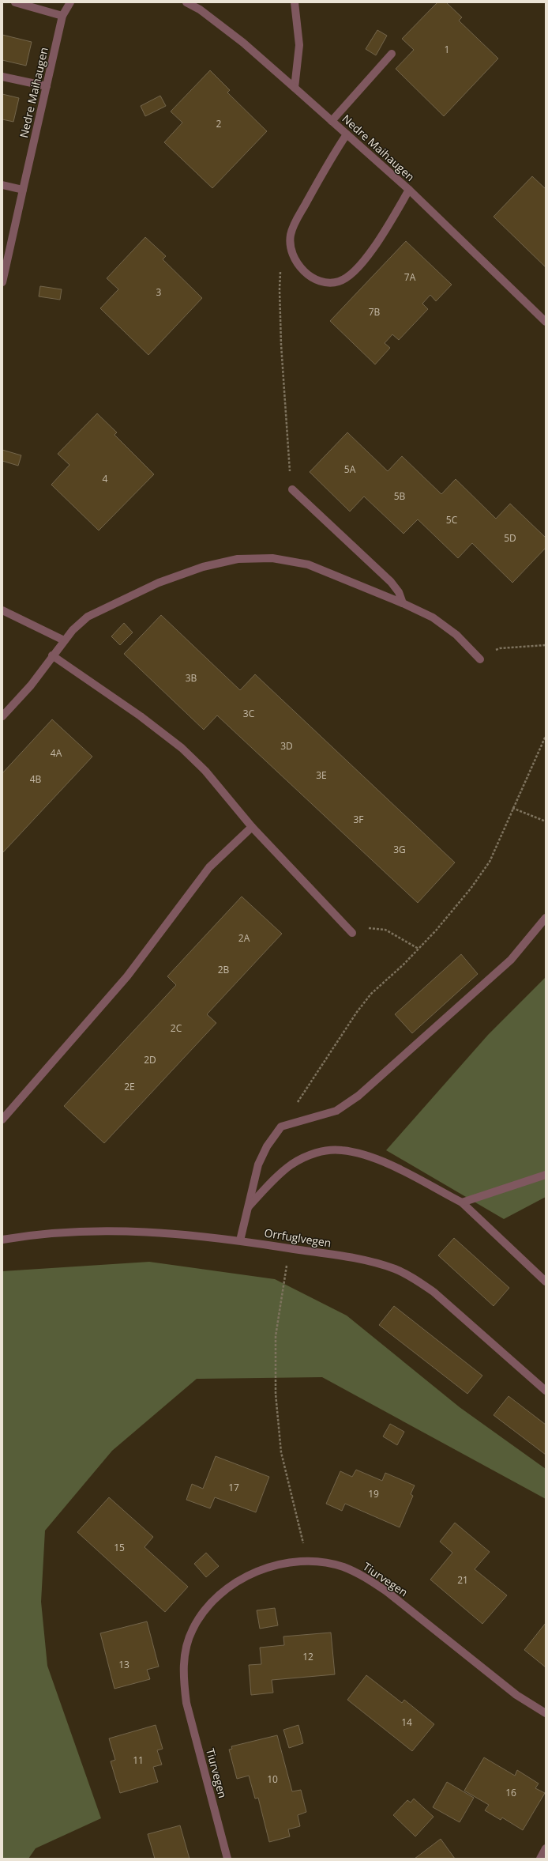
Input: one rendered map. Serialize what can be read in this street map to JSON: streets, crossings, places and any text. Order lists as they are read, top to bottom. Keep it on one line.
{"streets":{"street":["Nedre Maihaugen","Orrfuglvegen","Tiurvegen"]},"house_numbers":["1","2","7A","3","7B","5A","4","5B","5C","5D","3B","3C","3D","4A","3E","4B","3F","3G","2A","2B","2C","2D","2E","17","19","15","21","12","13","14","11","10","16"]}
